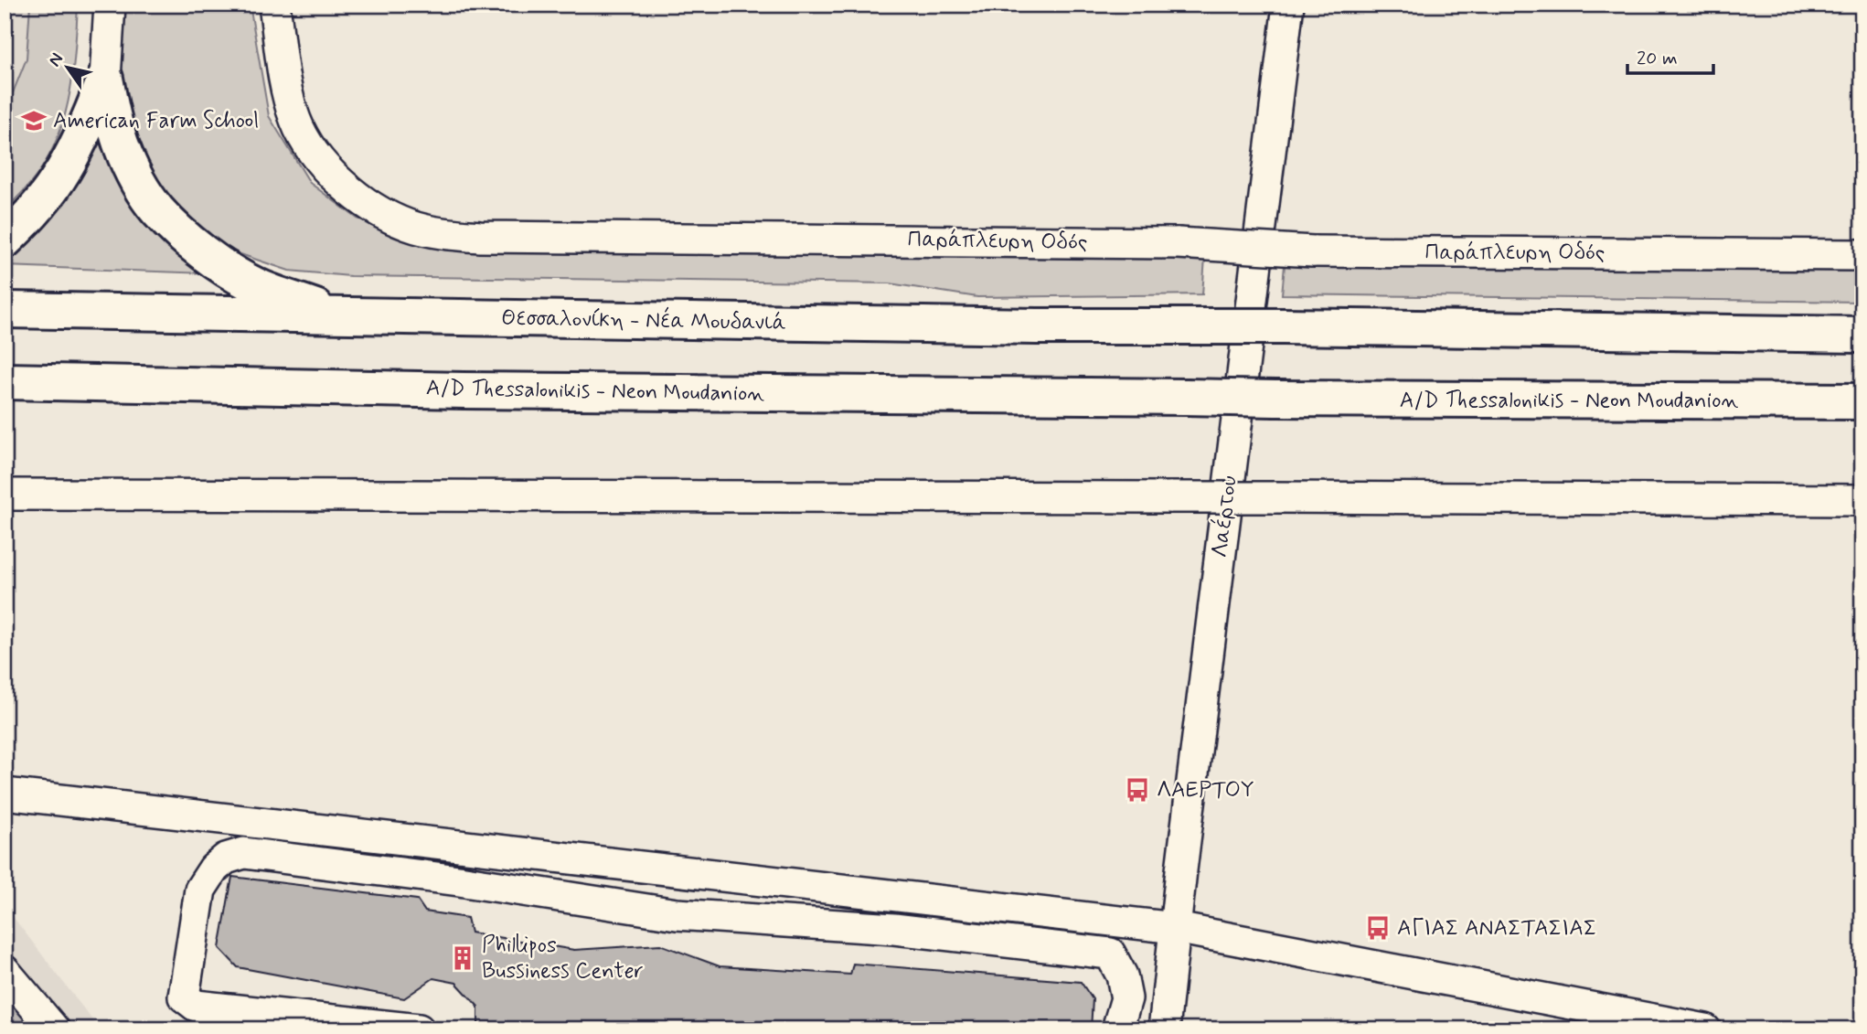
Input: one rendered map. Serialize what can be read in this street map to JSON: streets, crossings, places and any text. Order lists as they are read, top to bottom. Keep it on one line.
{"streets":{"highway":["Θεσσαλονίκη - Νέα Μουδανιά","A/D Thessalonikis - Neon Moudanion"],"street":["Παράπλευρη Οδός","Λαέρτου"]},"places":{"school or university":["American Farm School"],"bus stop":["ΛΑΕΡΤΟΥ","ΑΓΙΑΣ ΑΝΑΣΤΑΣΙΑΣ"],"building":["Phillipos Bussiness Center"]},"scale_bar":"20 m","north":"top left"}
